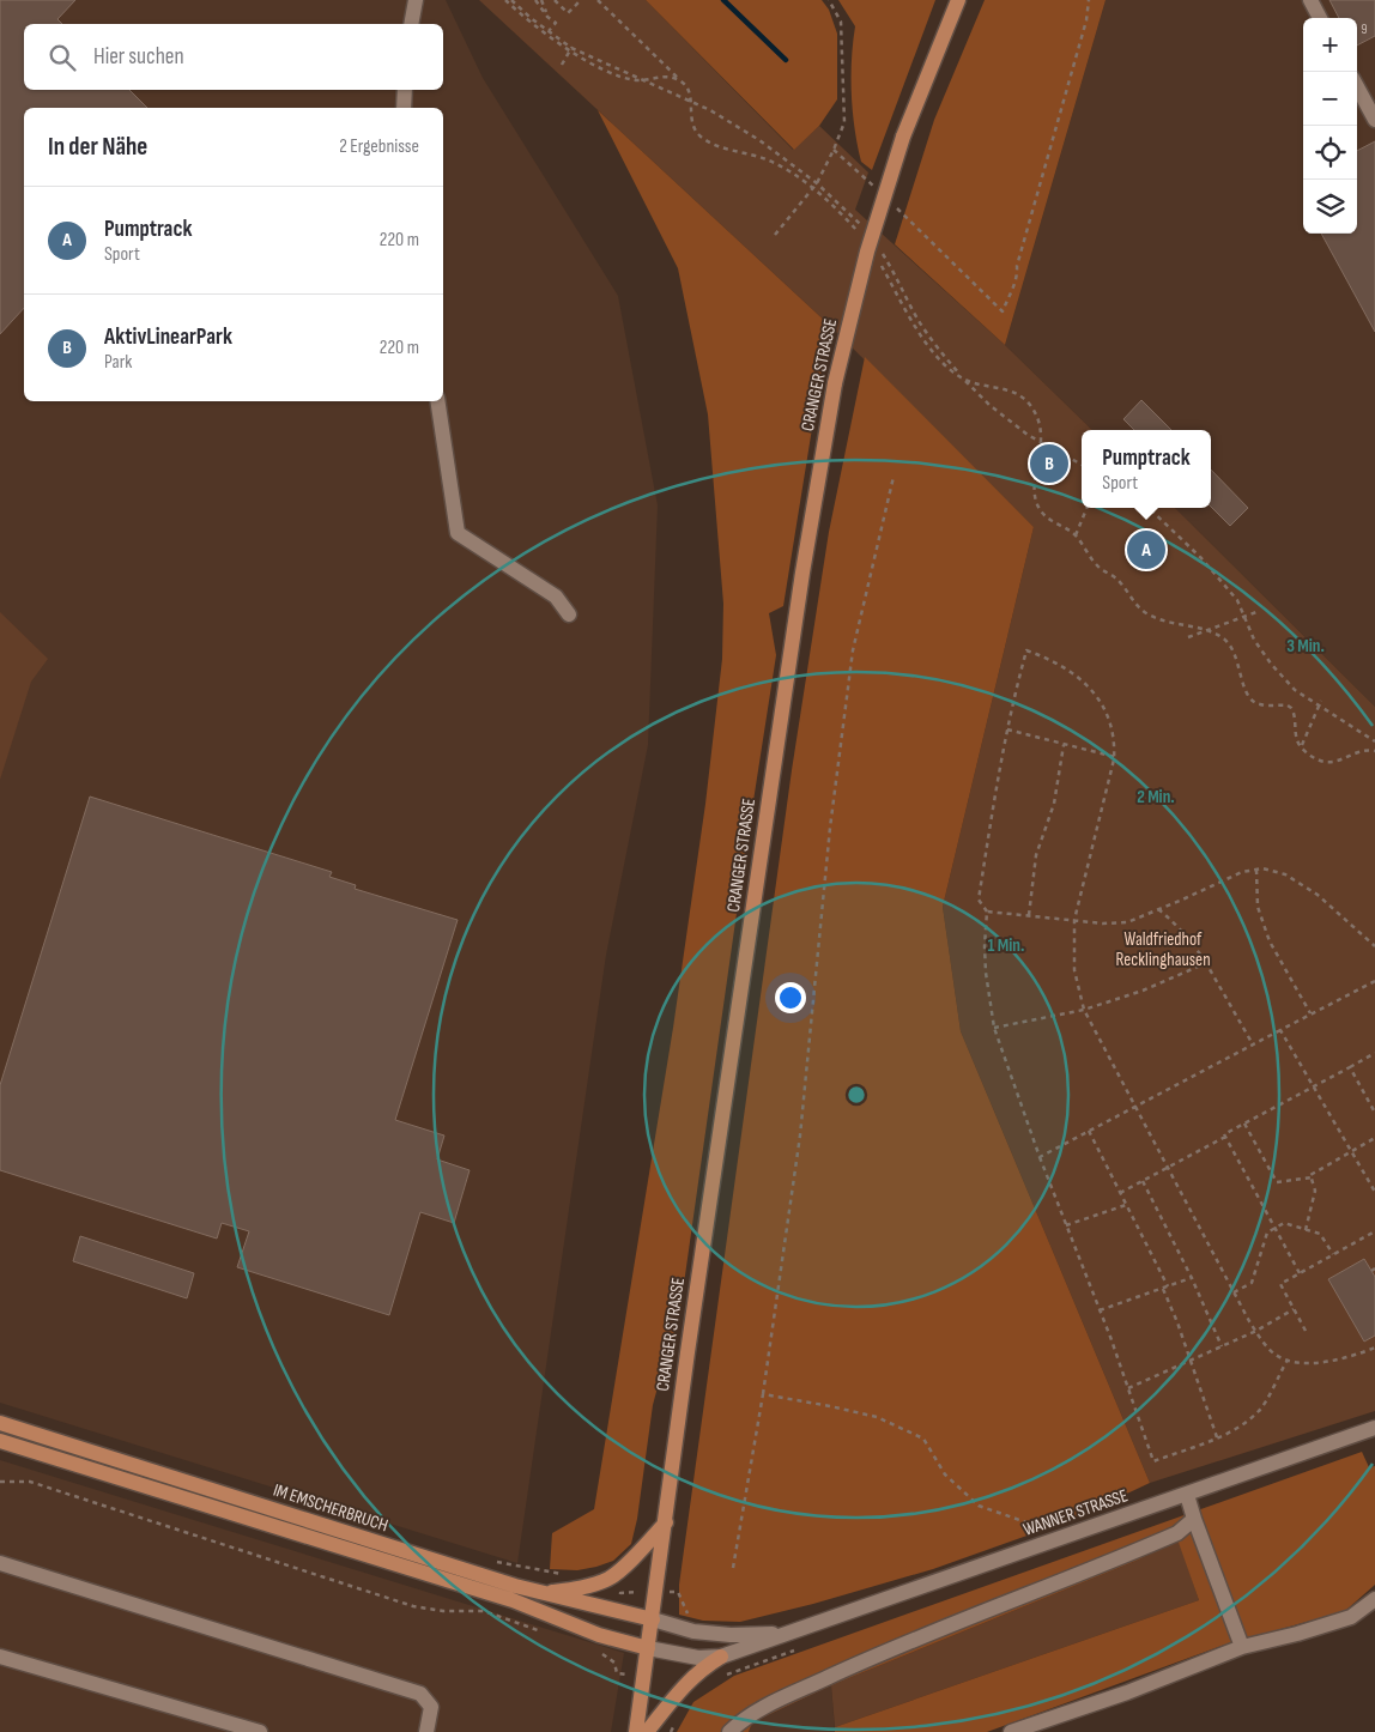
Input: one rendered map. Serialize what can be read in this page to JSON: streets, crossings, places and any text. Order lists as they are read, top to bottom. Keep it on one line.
{"streets":{"main road":["CRANGER STRASSE","IM EMSCHERBRUCH"],"street":["WANNER STRASSE"]},"crossings":[["CRANGER STRASSE","IM EMSCHERBRUCH"],["CRANGER STRASSE","WANNER STRASSE"],["IM EMSCHERBRUCH","WANNER STRASSE"]],"parks":["Waldfriedhof Recklinghausen"],"house_numbers":["9"],"page":{"map_buttons":["+","−"],"search":"Hier suchen","heading":["In der Nähe","2 Ergebnisse"],"list":[{"mark":"A","name":"Pumptrack","note":"Sport","value":"220 m"},{"mark":"B","name":"AktivLinearPark","note":"Park","value":"220 m"}],"popup":["Pumptrack","Sport"],"pins":["B","A"]},"rings":["3 Min.","2 Min.","1 Min."]}
